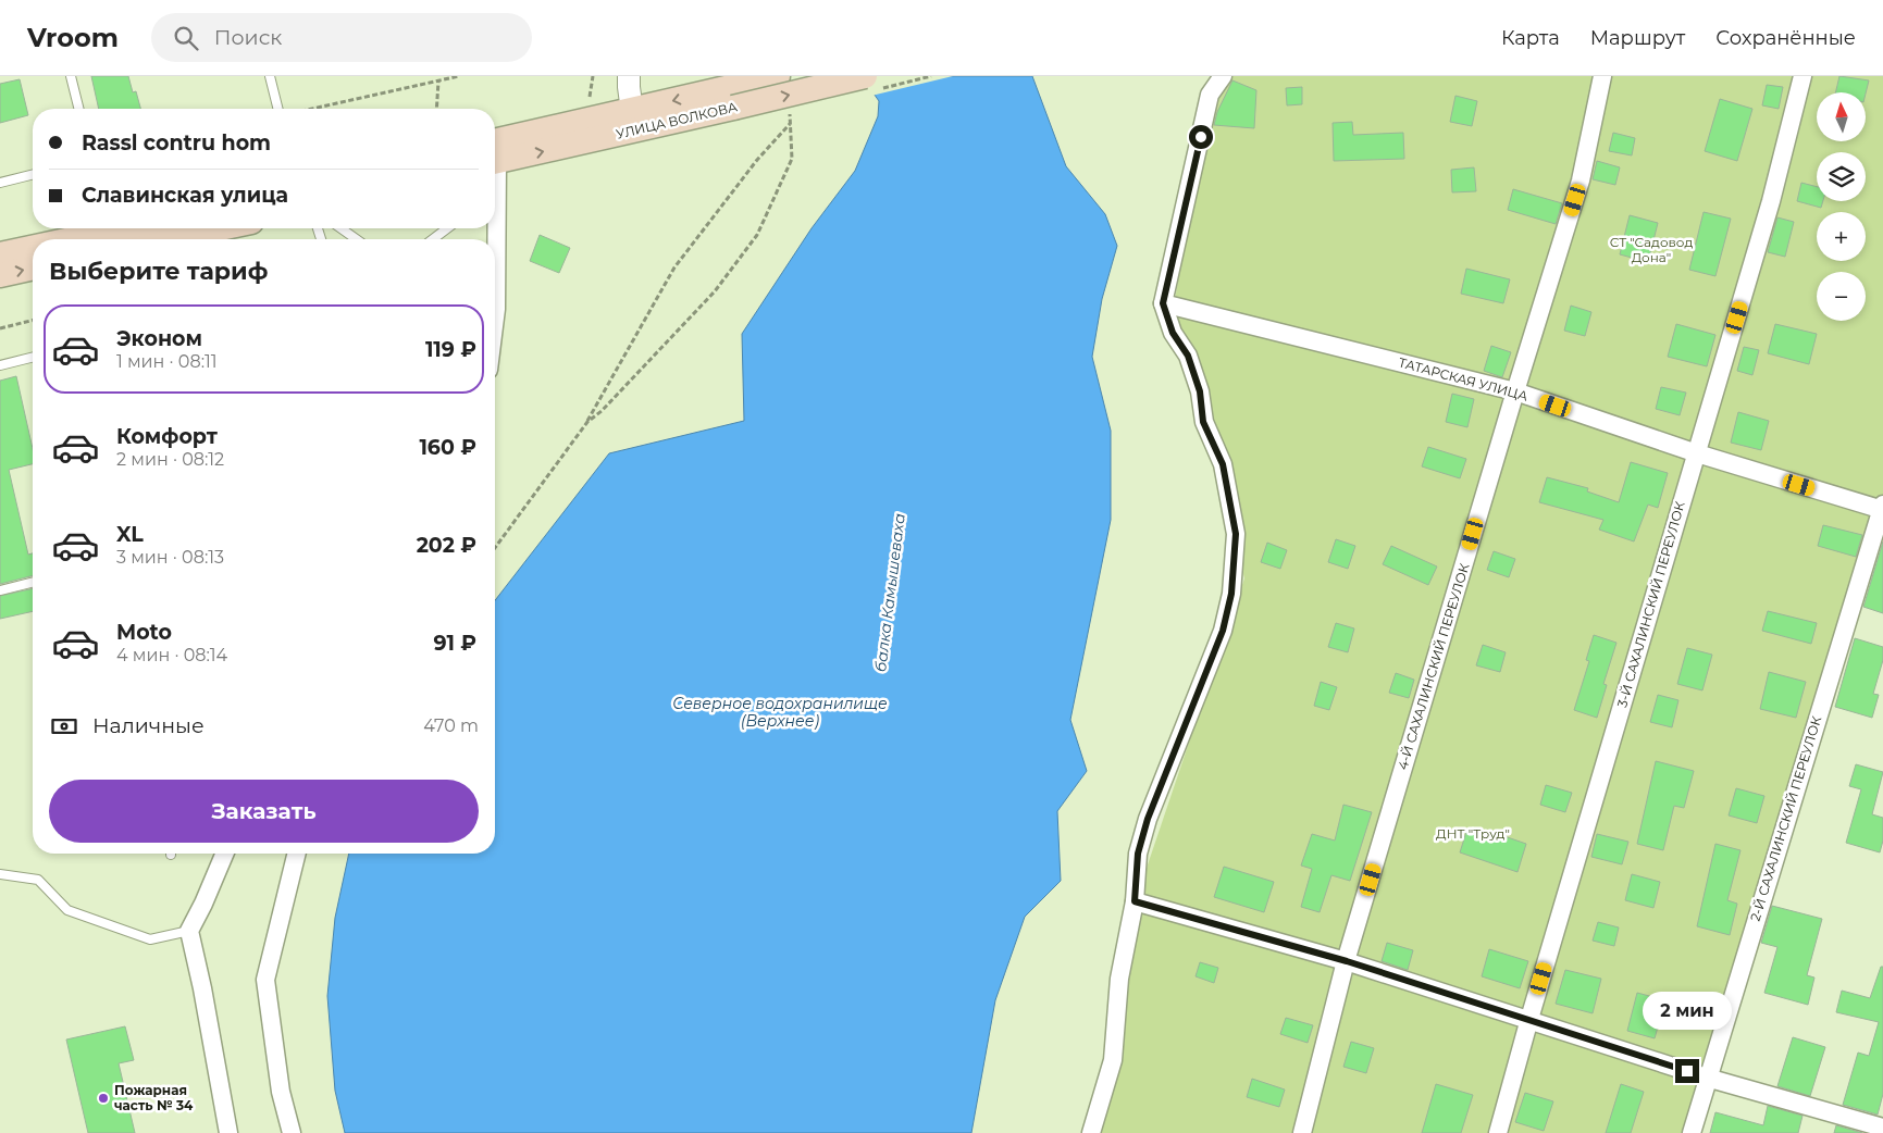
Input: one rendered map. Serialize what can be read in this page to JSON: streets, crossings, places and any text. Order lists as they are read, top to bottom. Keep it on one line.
{"streets":{"main road":["УЛИЦА ВОЛКОВА"],"street":["ТАТАРСКАЯ УЛИЦА","3-Й САХАЛИНСКИЙ ПЕРЕУЛОК","4-Й САХАЛИНСКИЙ ПЕРЕУЛОК","2-Й САХАЛИНСКИЙ ПЕРЕУЛОК"]},"crossings":[["ТАТАРСКАЯ УЛИЦА","3-Й САХАЛИНСКИЙ ПЕРЕУЛОК"],["ТАТАРСКАЯ УЛИЦА","4-Й САХАЛИНСКИЙ ПЕРЕУЛОК"],["ТАТАРСКАЯ УЛИЦА","2-Й САХАЛИНСКИЙ ПЕРЕУЛОК"]],"water":["балка Камышеваха","Северное водохранилище (Верхнее)"],"parks":["СТ \"Садовод Дона\"","ДНТ \"Труд\""],"places":["Пожарная часть № 34"],"north":"top","page":{"header":"Vroom","search":"Поиск","nav":["Карта","Маршрут","Сохранённые"],"map_buttons":["+","−"],"banner":["Rassl contru hom","Славинская улица"],"heading":"Выберите тариф","list":[{"name":"Эконом","note":"1 мин · 08:11","value":"119 ₽"},{"name":"Комфорт","note":"2 мин · 08:12","value":"160 ₽"},{"name":"XL","note":"3 мин · 08:13","value":"202 ₽"},{"name":"Moto","note":"4 мин · 08:14","value":"91 ₽"}],"pay":["Наличные","470 m"],"buttons":"Заказать","bubble":"2 мин"}}
